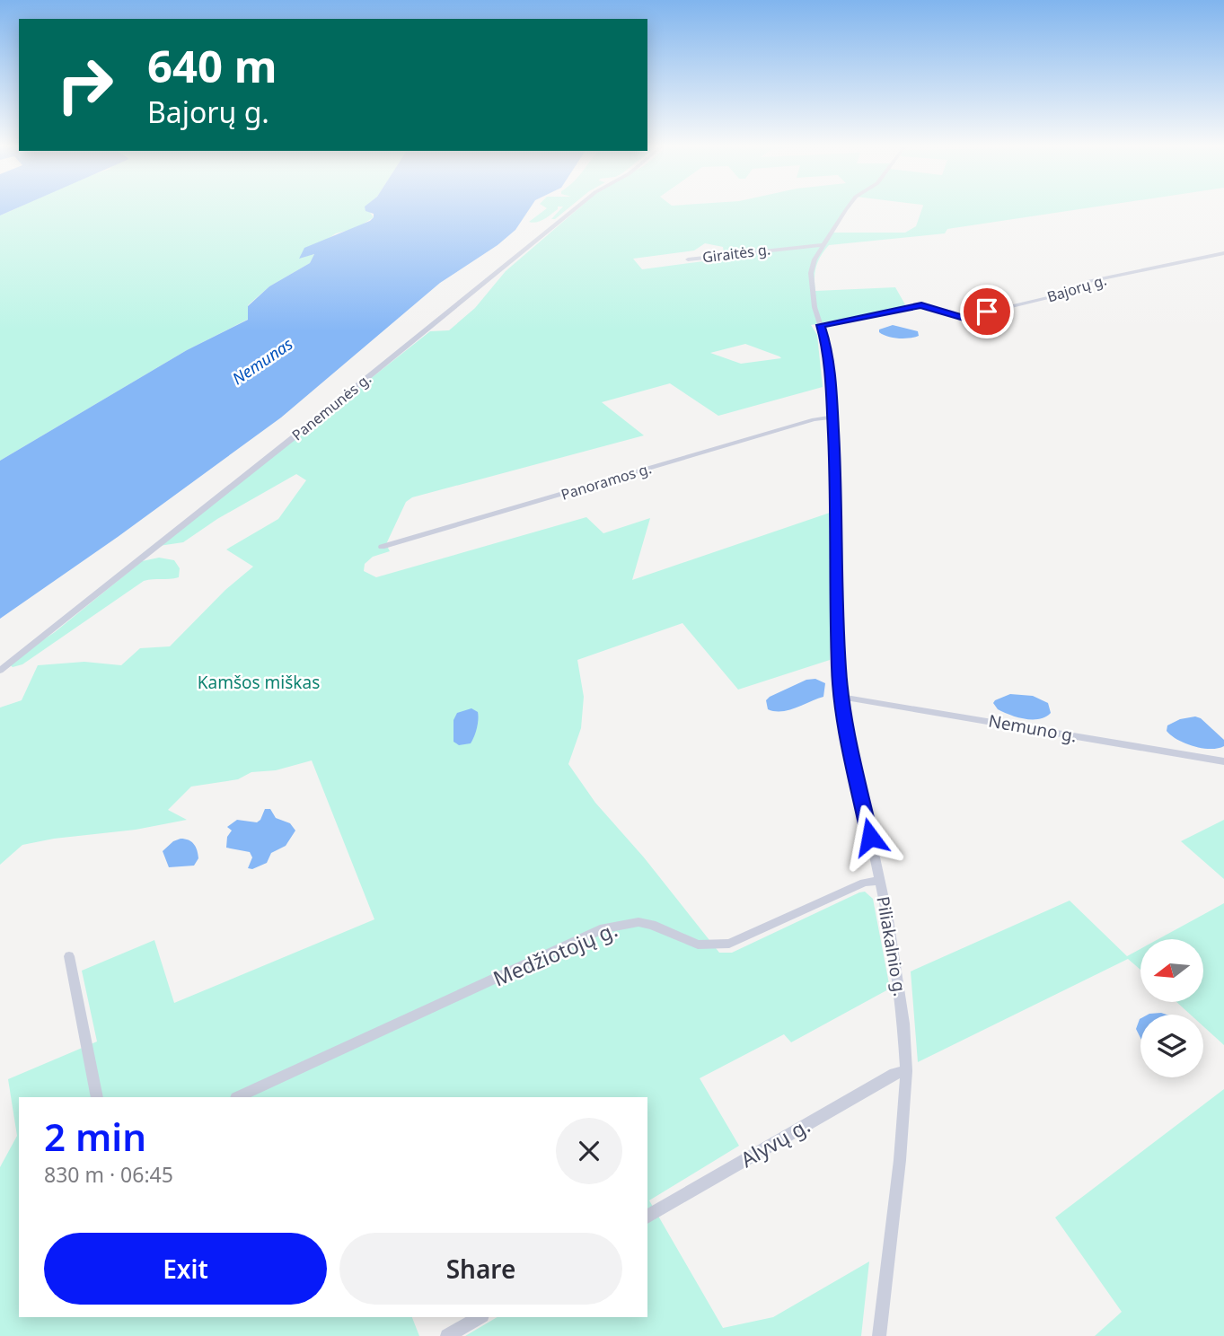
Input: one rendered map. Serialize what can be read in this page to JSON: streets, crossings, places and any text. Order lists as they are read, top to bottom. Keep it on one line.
{"streets":{"street":["Giraitės g.","Bajorų g.","Panemunės g.","Panoramos g.","Nemuno g.","Piliakalnio g.","Medžiotojų g.","Alyvų g."]},"crossings":[["Giraitės g.","Piliakalnio g."],["Bajorų g.","Piliakalnio g."],["Panoramos g.","Piliakalnio g."],["Nemuno g.","Piliakalnio g."],["Piliakalnio g.","Medžiotojų g."],["Piliakalnio g.","Alyvų g."]],"water":["Nemunas"],"parks":["Kamšos miškas"],"north":"left","page":{"turn":["640 m","Bajorų g."],"heading":["2 min","830 m · 06:45"],"buttons":["Exit","Share"]}}
